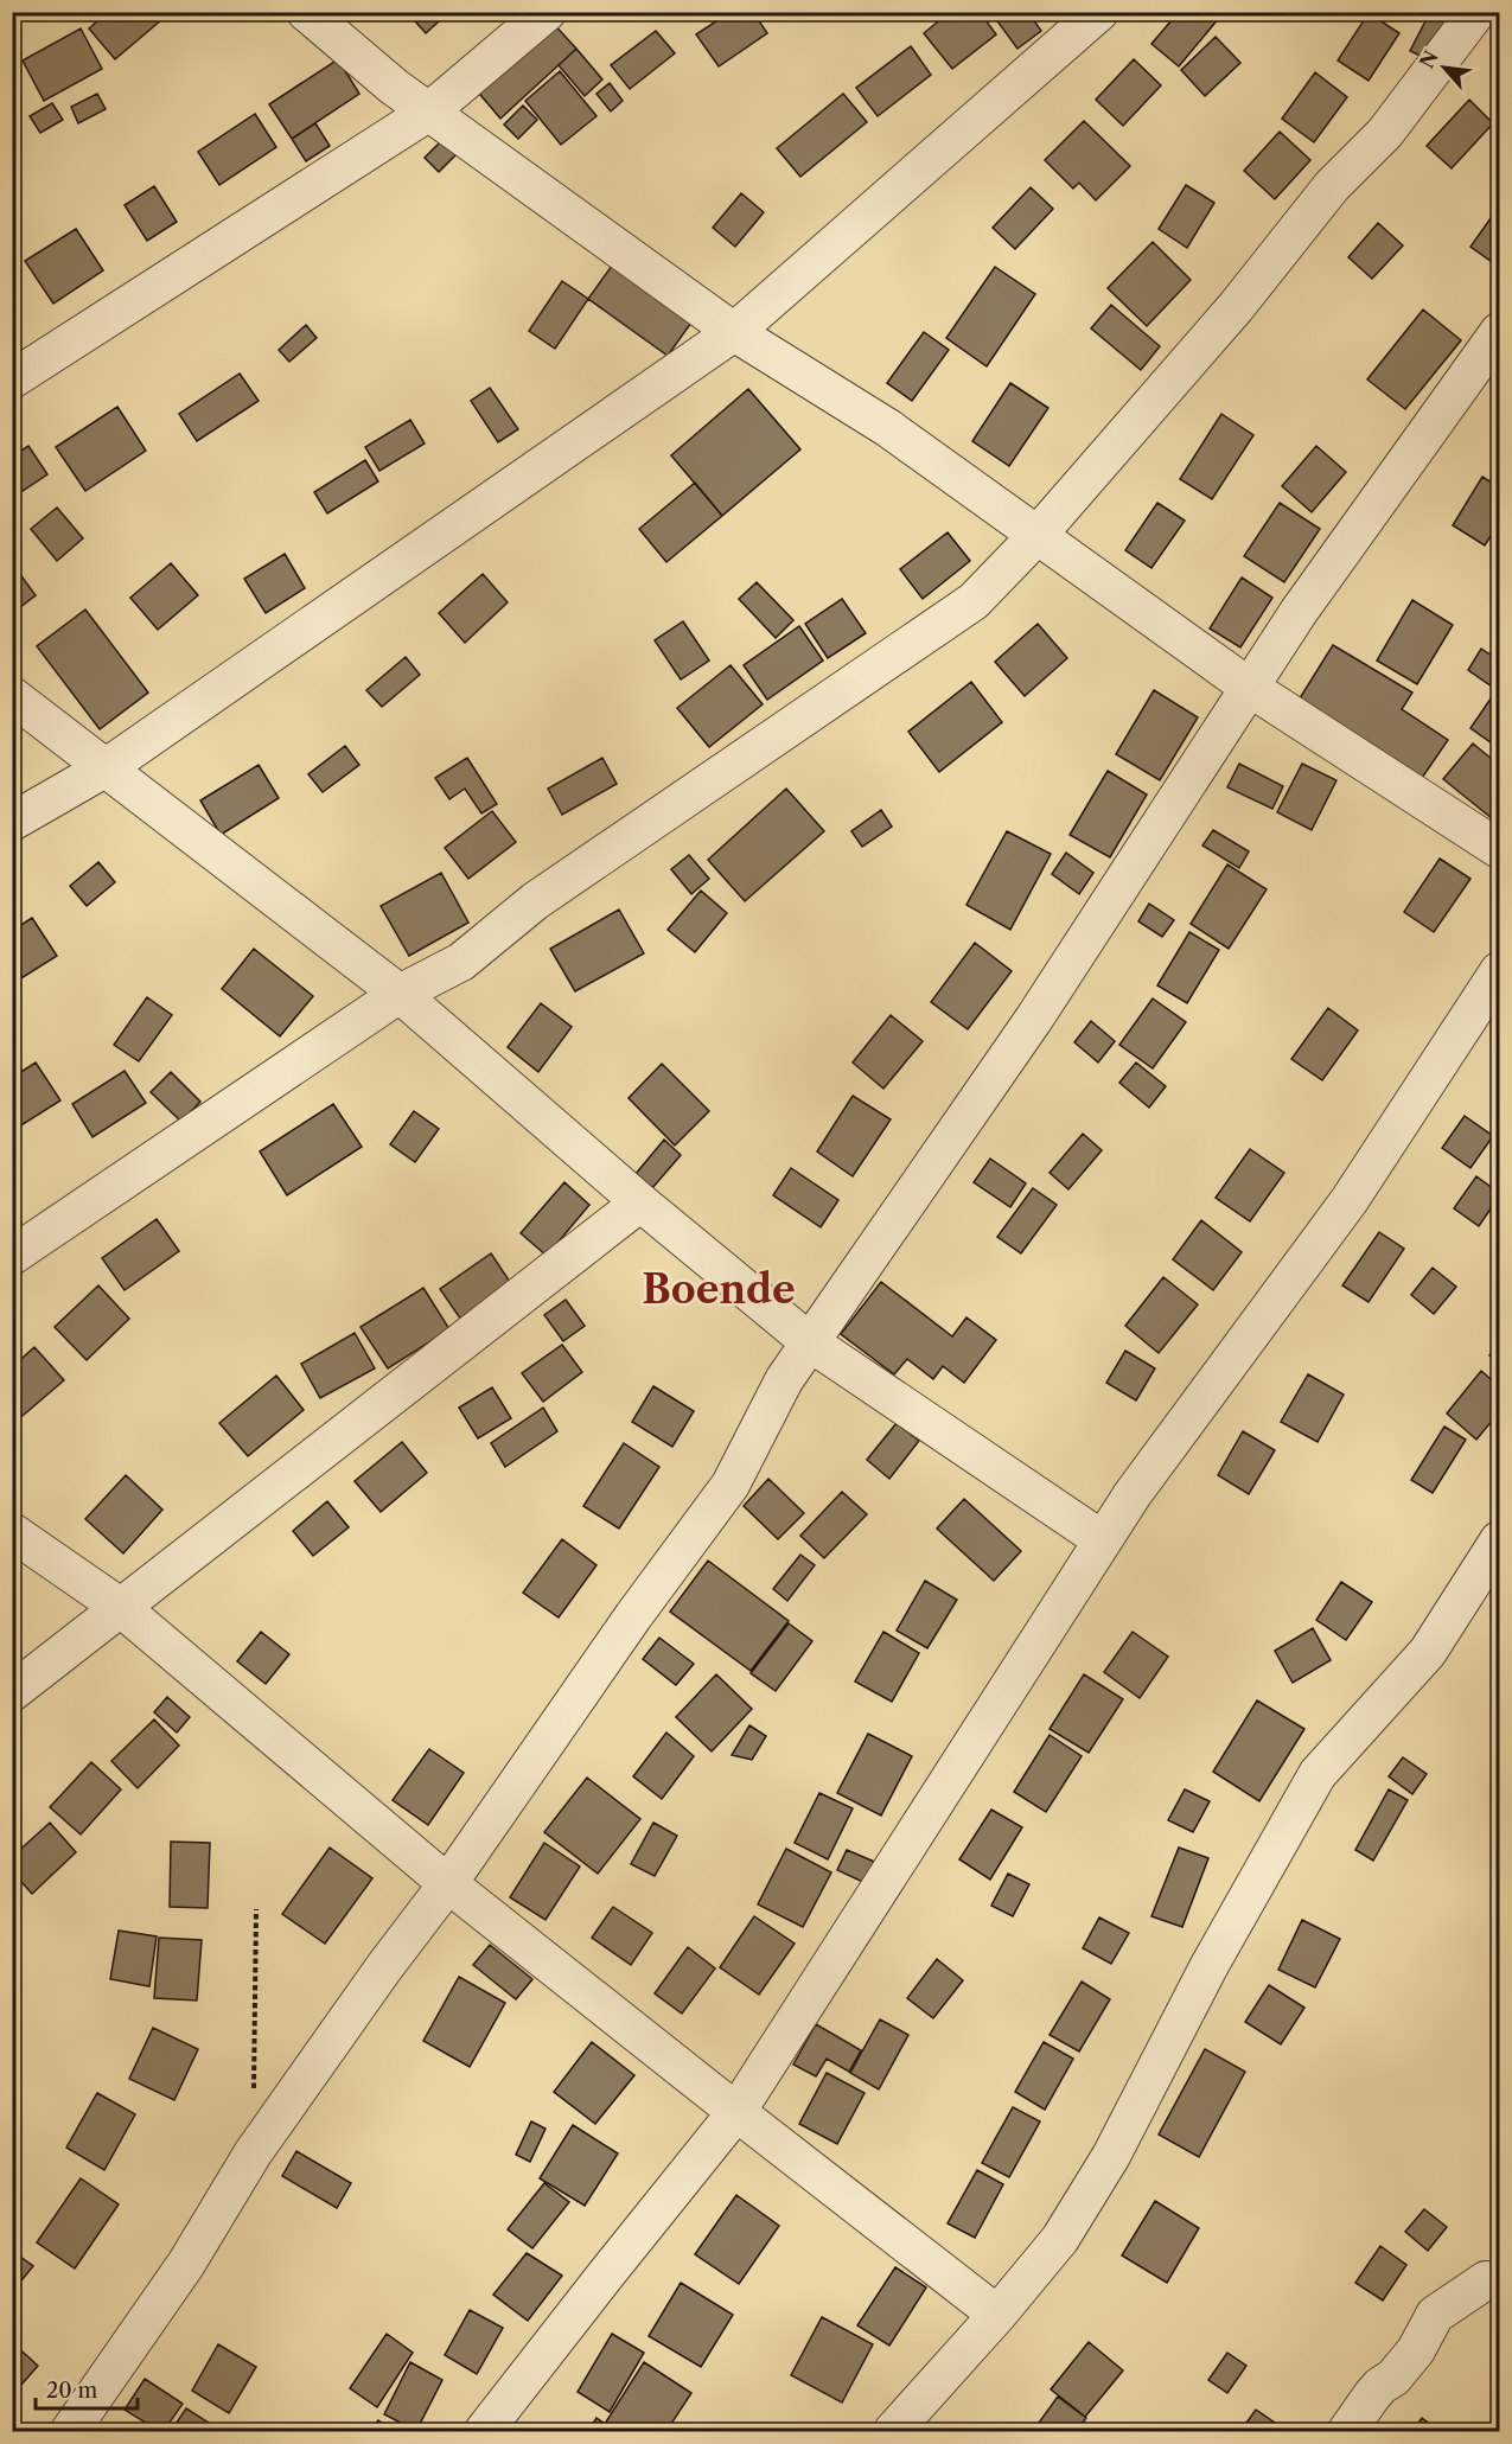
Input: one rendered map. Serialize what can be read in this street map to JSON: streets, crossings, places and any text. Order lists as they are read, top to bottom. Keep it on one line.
{"districts":["Boende"],"scale_bar":"20 m","north":"top left"}
